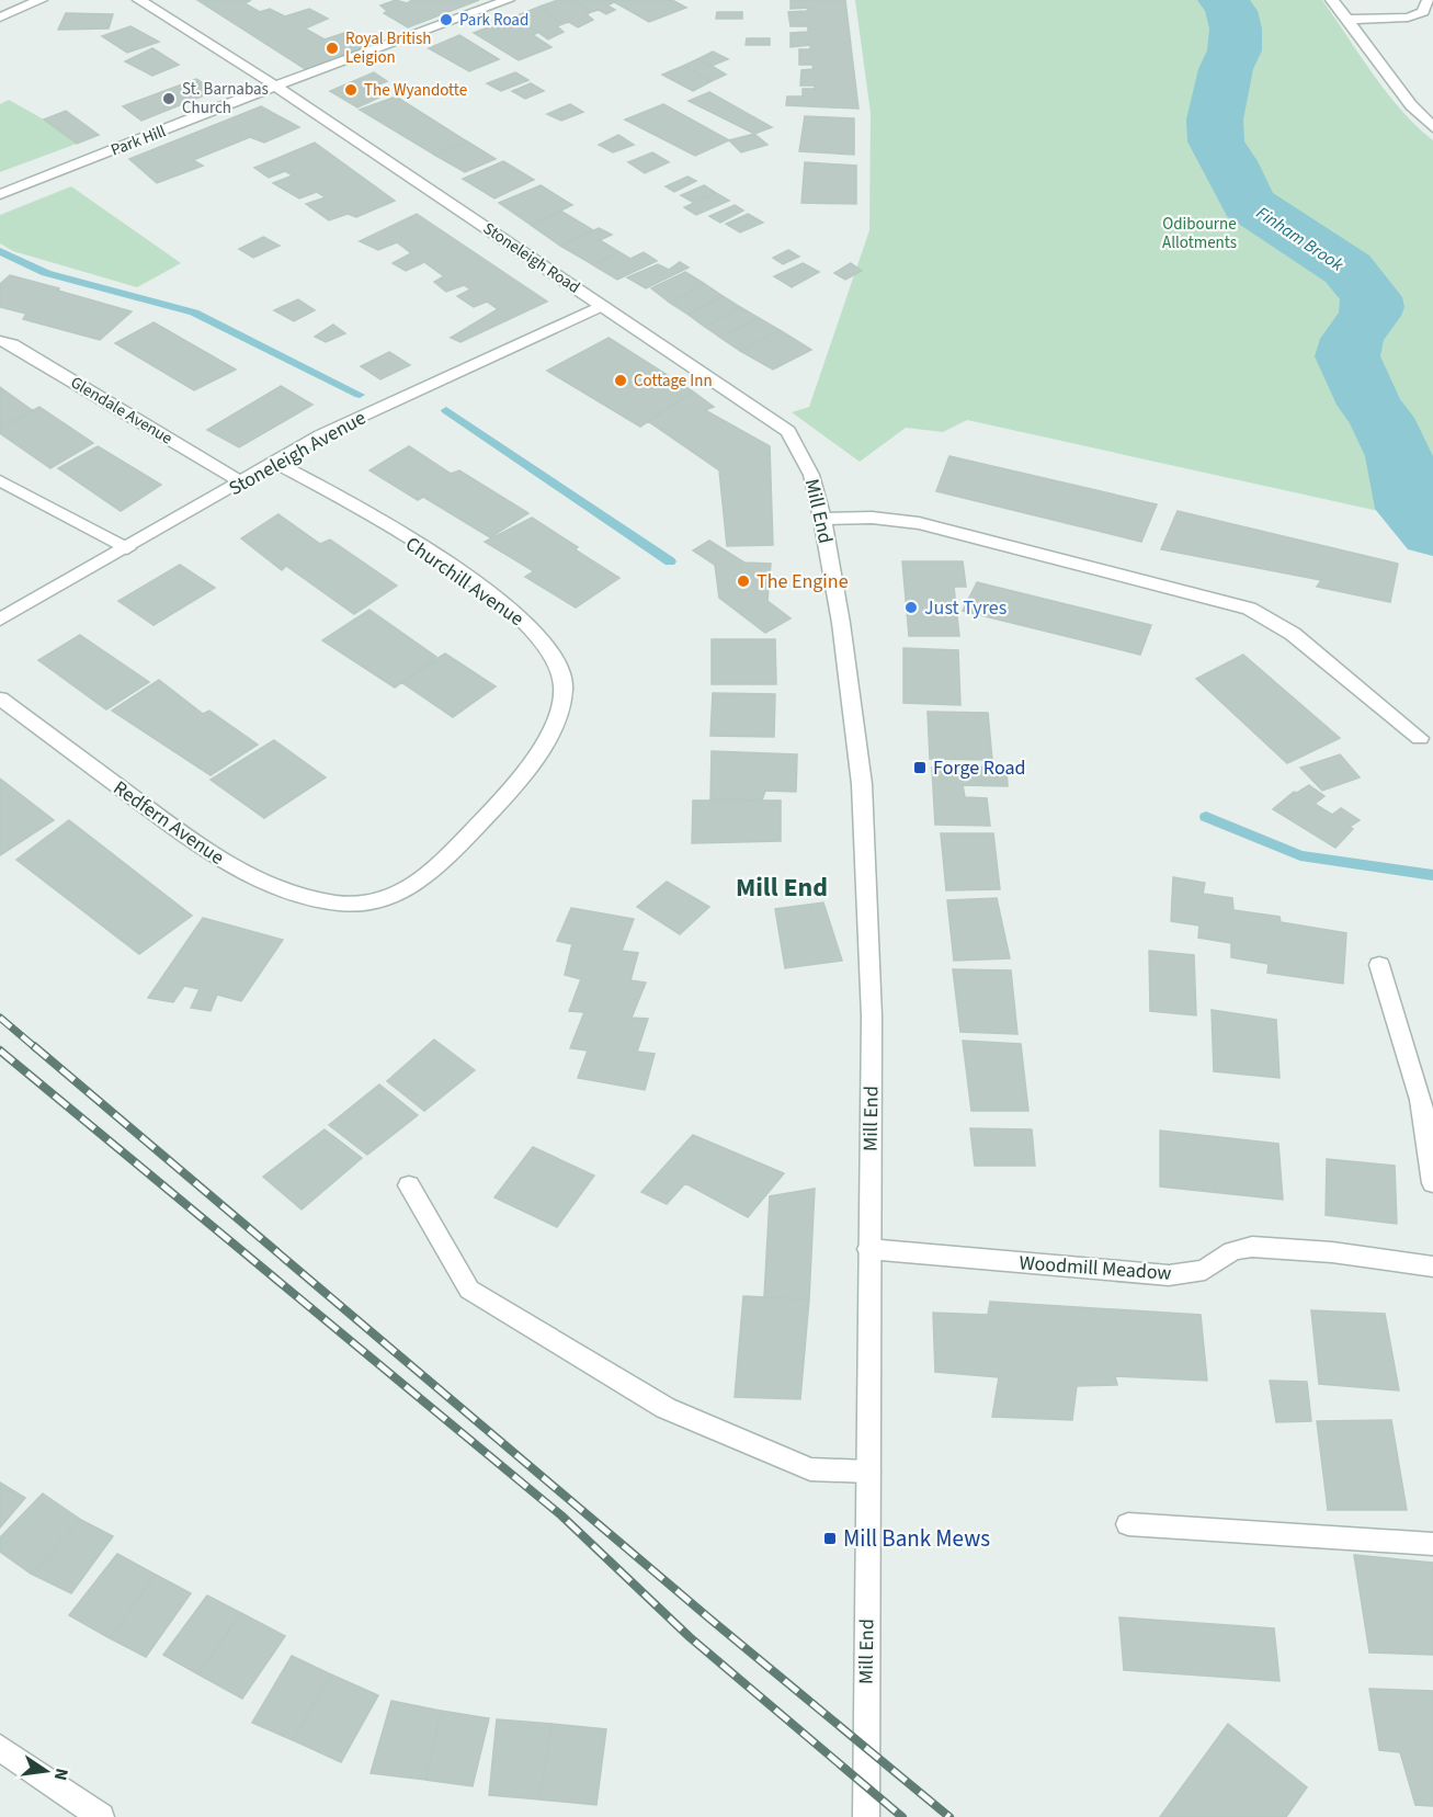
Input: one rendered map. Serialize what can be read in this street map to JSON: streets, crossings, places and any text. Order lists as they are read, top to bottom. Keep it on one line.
{"streets":{"street":["Park Hill","Stoneleigh Road","Glendale Avenue","Stoneleigh Avenue","Mill End","Churchill Avenue","Redfern Avenue","Woodmill Meadow"]},"crossings":[["Park Hill","Stoneleigh Road"],["Stoneleigh Road","Stoneleigh Avenue"],["Stoneleigh Road","Mill End"],["Glendale Avenue","Stoneleigh Avenue"],["Stoneleigh Avenue","Churchill Avenue"],["Mill End","Woodmill Meadow"],["Churchill Avenue","Redfern Avenue"]],"districts":["Mill End"],"water":["Finham Brook"],"parks":["Odibourne Allotments"],"places":{"other":["Park Road","Royal British Leigion","The Wyandotte","St. Barnabas Church","Cottage Inn","The Engine","Just Tyres"],"transit":["Forge Road","Mill Bank Mews"]},"north":"right"}
